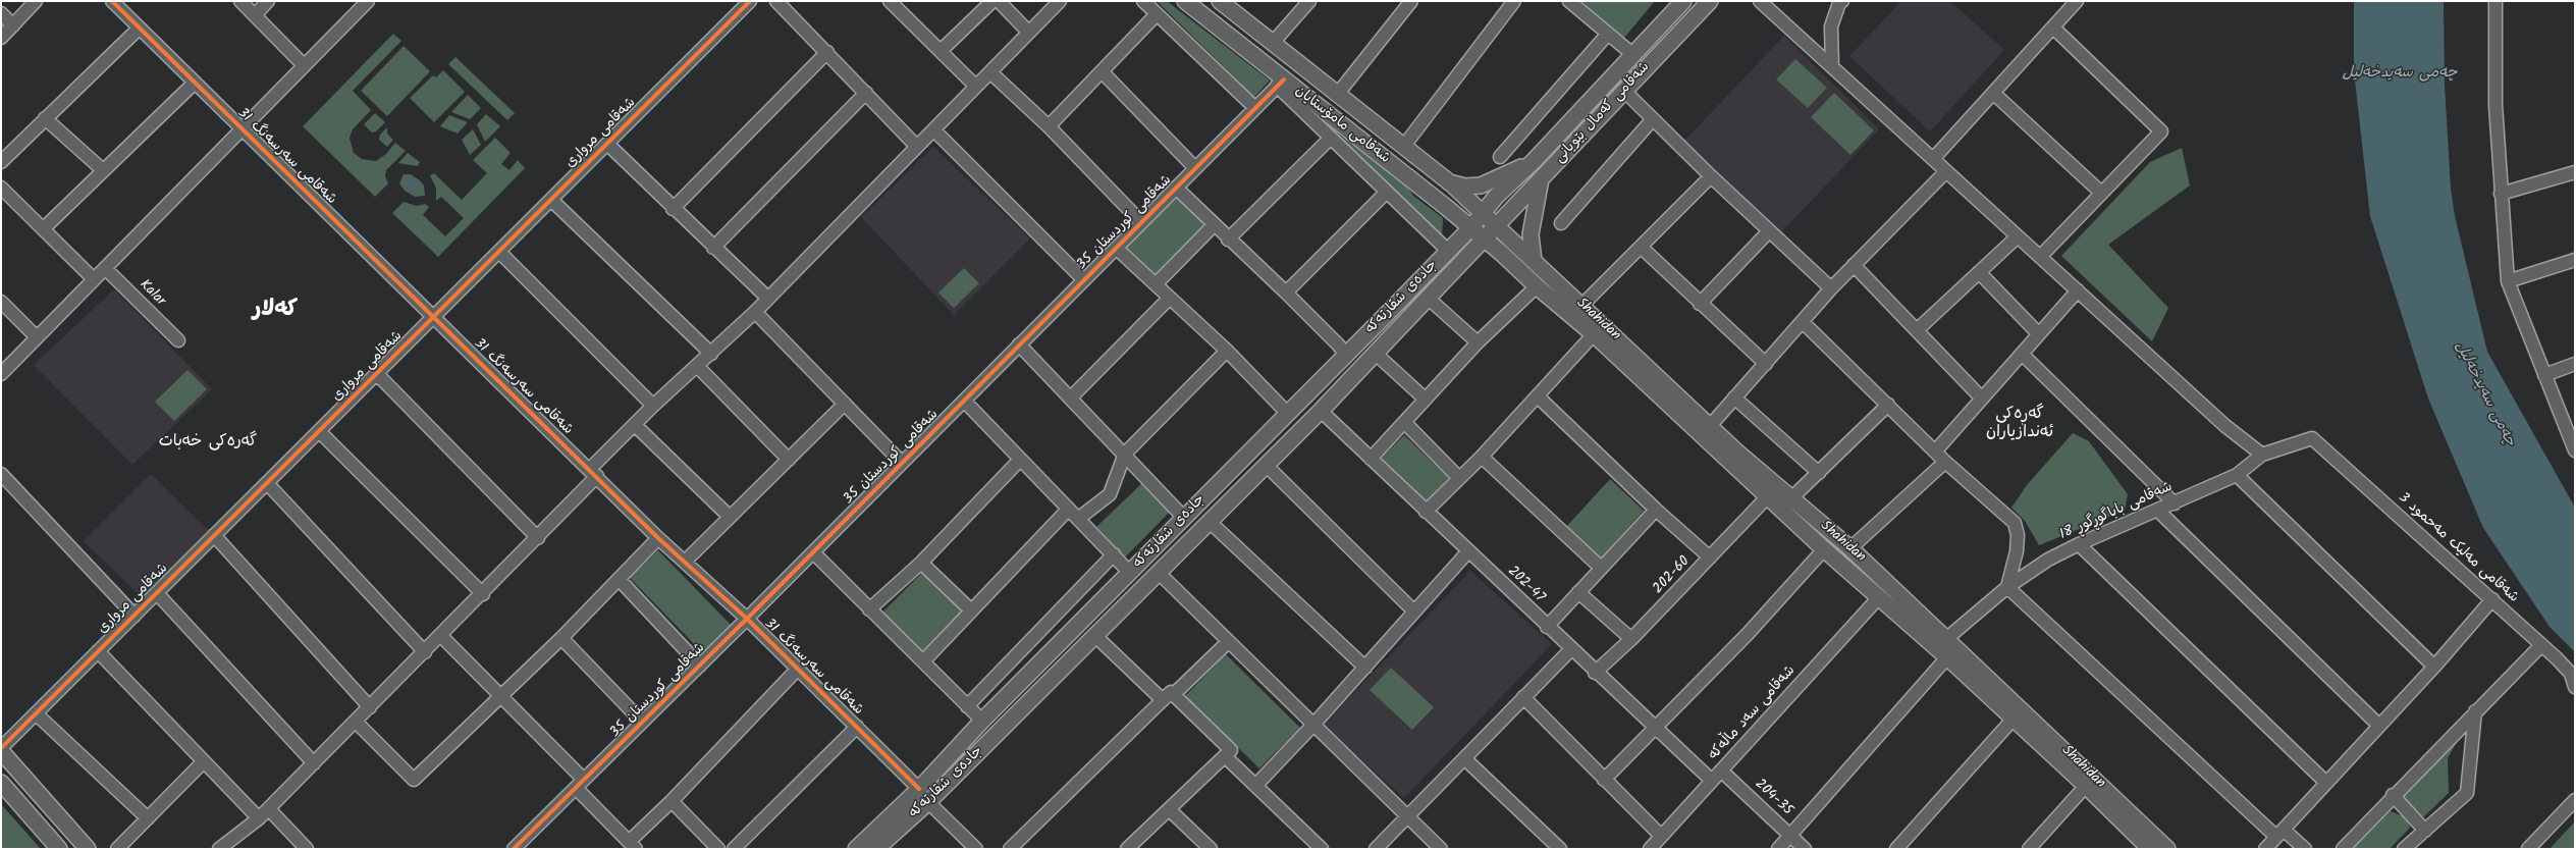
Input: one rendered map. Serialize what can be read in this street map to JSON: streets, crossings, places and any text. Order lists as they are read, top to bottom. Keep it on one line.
{"streets":{"main road":["شەقامی کەمال بێویانی","شەقامی مامۆستایان","جادەی شقارتەکە","Shahidan"],"street":["شەقامی مرواری","شەقامی سەرسەنگ 31","شەقامی کوردستان 35","Kalar","شەقامی باباگوڕگوڕ 18","شەقامی مەلیک مەحمود 3","202-60","202-47","شەقامی سەد ماڵەکە","204-35"]},"crossings":[["شەقامی کەمال بێویانی","شەقامی مامۆستایان"],["شەقامی کەمال بێویانی","جادەی شقارتەکە"],["شەقامی کەمال بێویانی","Shahidan"],["شەقامی مامۆستایان","شەقامی کوردستان 35"],["شەقامی مامۆستایان","جادەی شقارتەکە"],["شەقامی مامۆستایان","Shahidan"],["شەقامی مرواری","شەقامی سەرسەنگ 31"],["شەقامی سەرسەنگ 31","شەقامی کوردستان 35"],["شەقامی سەرسەنگ 31","جادەی شقارتەکە"],["جادەی شقارتەکە","Shahidan"],["جادەی شقارتەکە","202-47"],["Shahidan","شەقامی باباگوڕگوڕ 18"],["شەقامی باباگوڕگوڕ 18","شەقامی مەلیک مەحمود 3"],["202-60","202-47"],["202-47","شەقامی سەد ماڵەکە"],["شەقامی سەد ماڵەکە","204-35"]],"districts":["کەلار","گەڕەکی ئەندازیاران","گەرەکی خەبات"],"water":["چەمی سەیدخەلیل"]}
